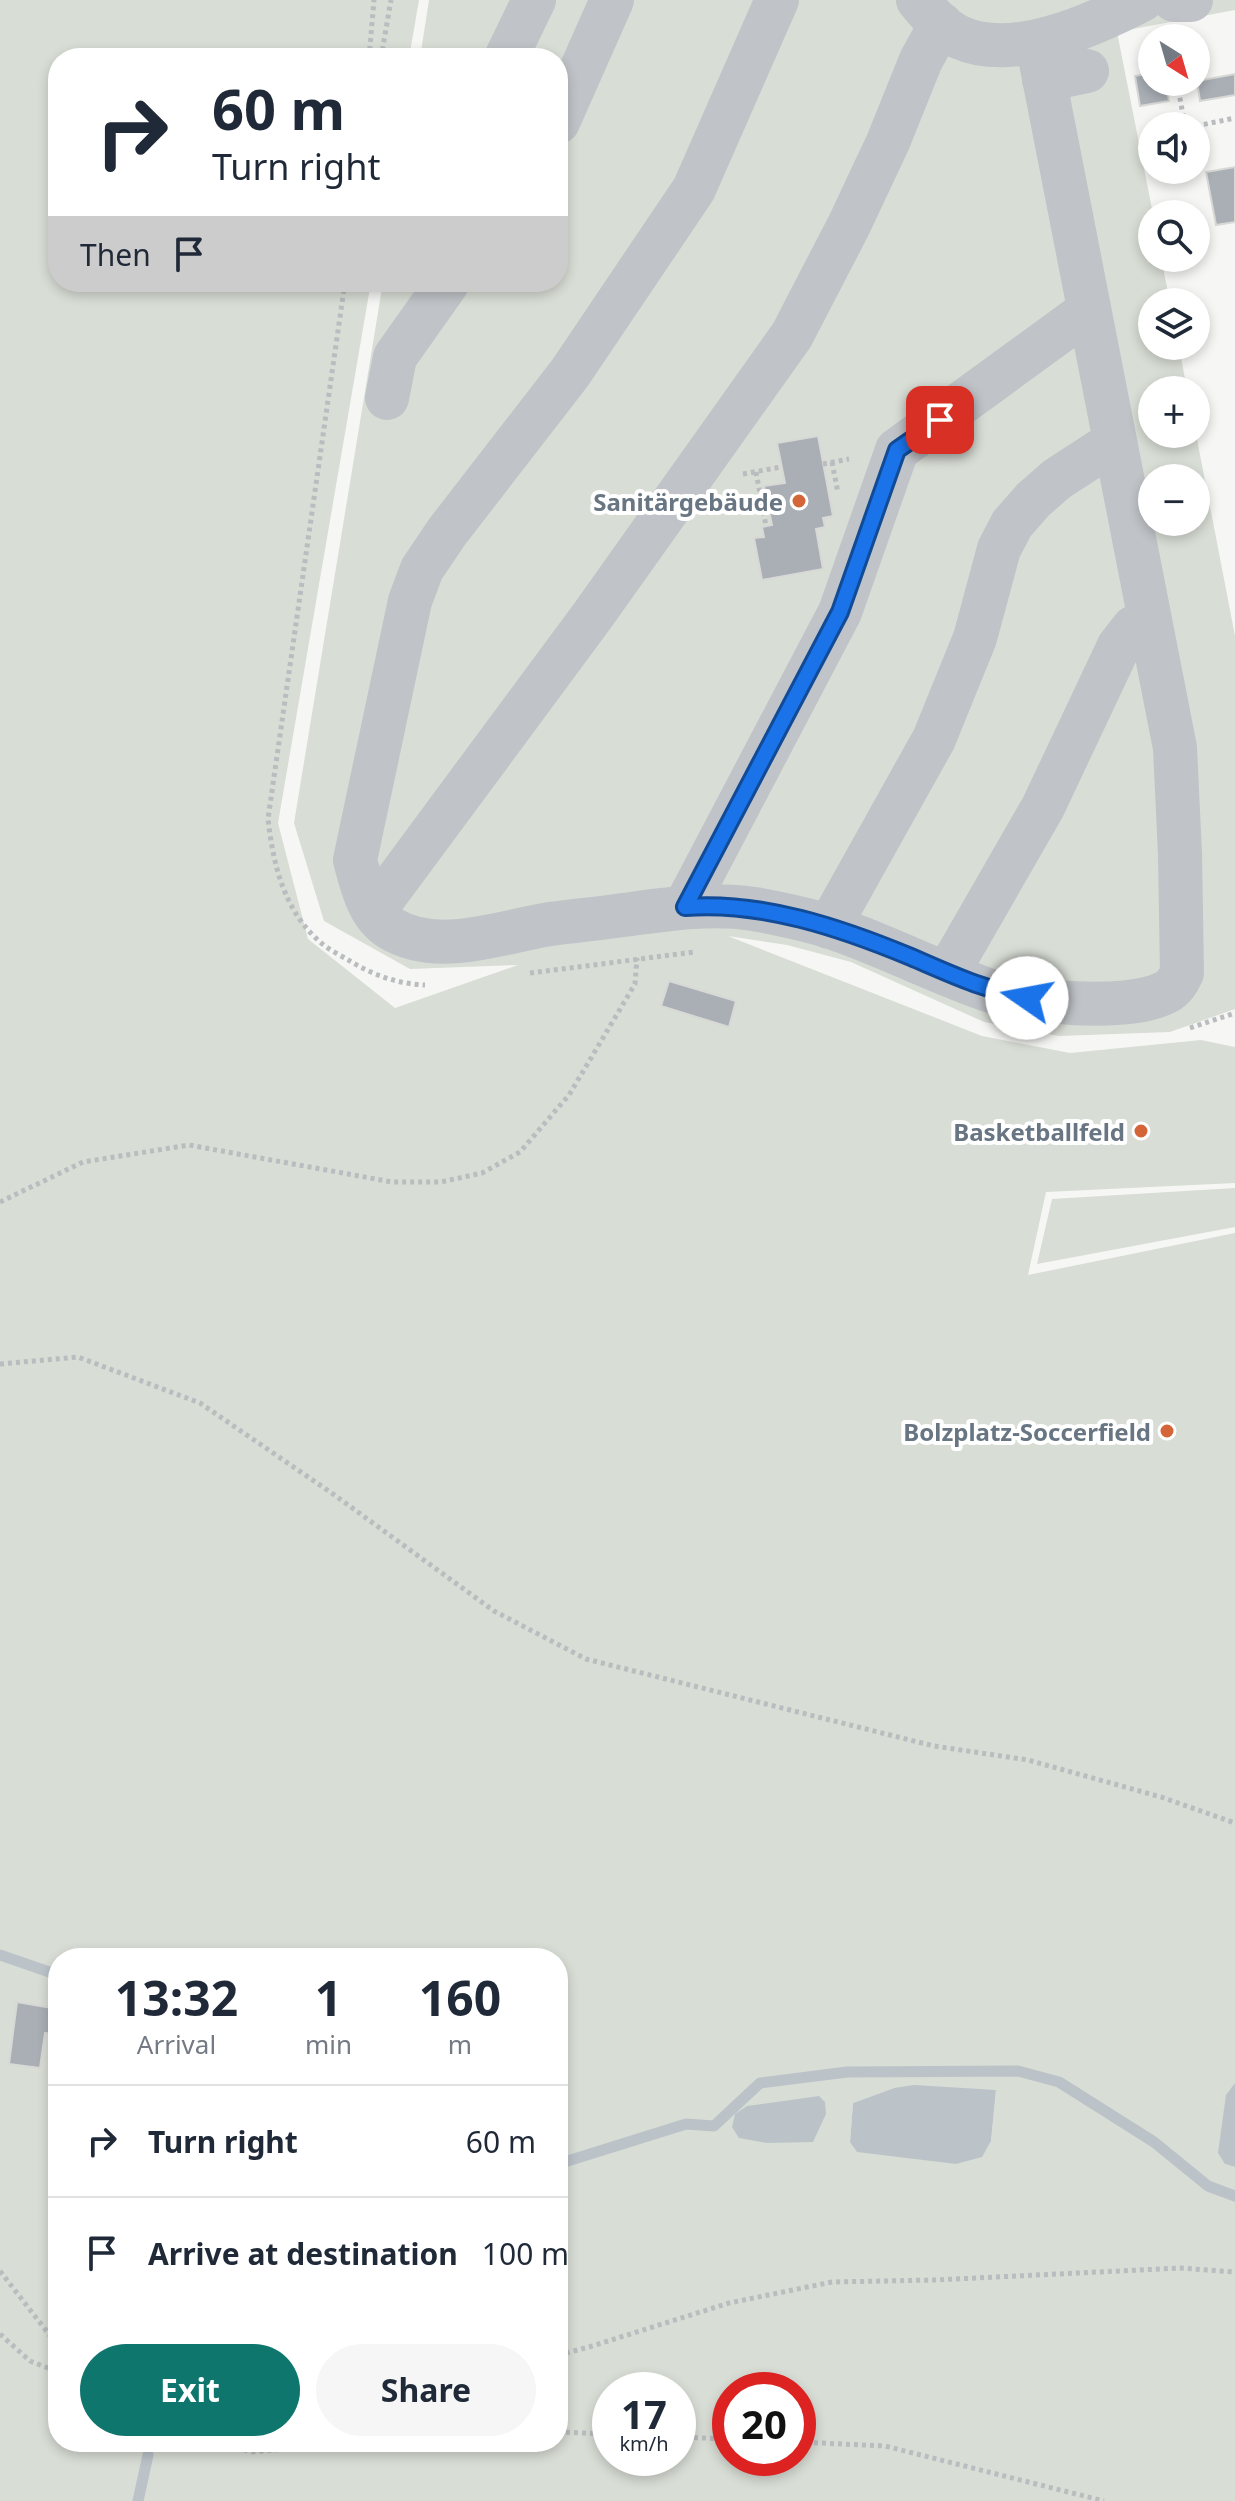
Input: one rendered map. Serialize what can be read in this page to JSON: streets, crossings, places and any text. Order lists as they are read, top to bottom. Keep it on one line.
{"places":["Sanitärgebäude","Basketballfeld","Bolzplatz-Soccerfield"],"north":"bottom right","page":{"map_buttons":["+","−"],"turn":["60 m","Turn right"],"then":"Then","eta":["13:32","Arrival","1","min","160","m"],"list":[{"name":"Turn right","value":"60 m"},{"name":"Arrive at destination","value":"100 m"}],"buttons":["Exit","Share"],"speed":"17 km/h","limit":"20"}}
